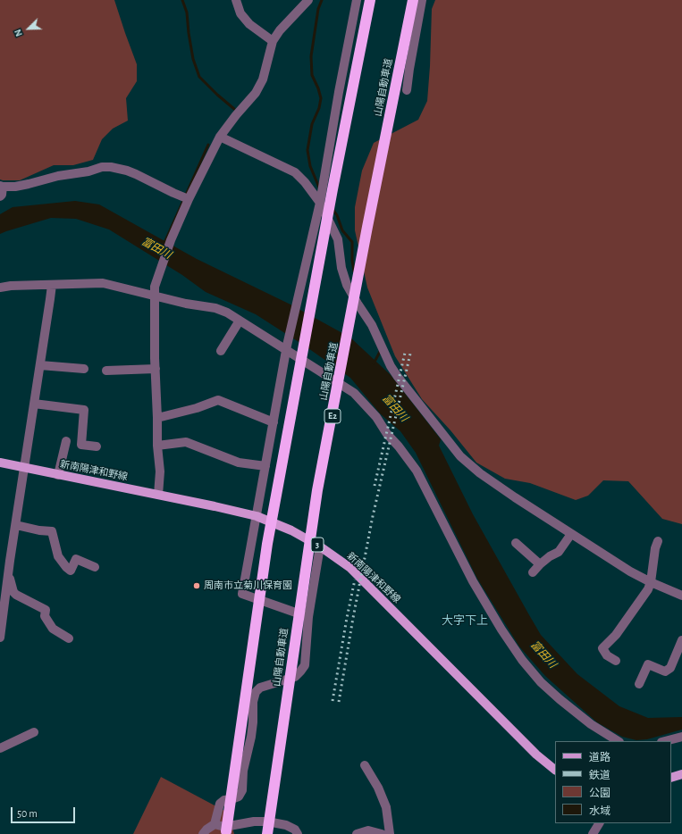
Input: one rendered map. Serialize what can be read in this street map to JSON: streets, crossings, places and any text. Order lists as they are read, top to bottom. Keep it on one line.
{"streets":{"highway":["山陽自動車道","E2"],"main road":["新南陽津和野線","3"]},"districts":["大字下上"],"water":["富田川"],"places":["周南市立菊川保育園"],"legend":["道路","鉄道","公園","水域"],"scale_bar":"50 m","north":"bottom left"}
